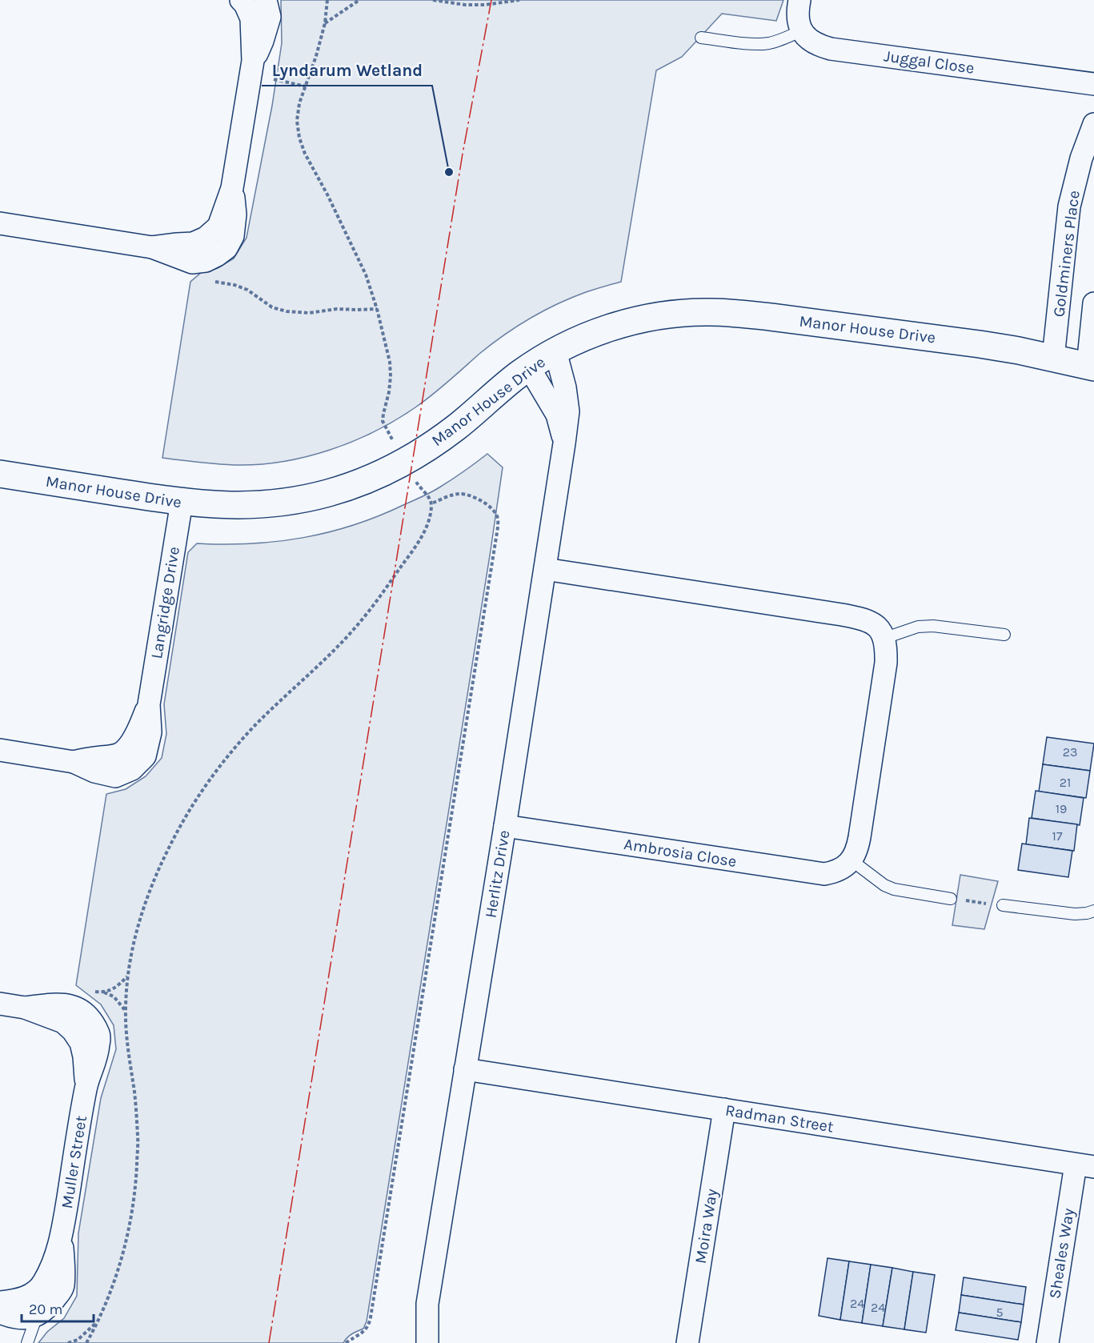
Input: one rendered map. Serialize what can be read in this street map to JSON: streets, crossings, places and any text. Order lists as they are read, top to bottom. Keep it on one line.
{"streets":{"street":["Juggal Close","Goldminers Place","Manor House Drive","Langridge Drive","Ambrosia Close","Herlitz Drive","Radman Street","Muller Street","Moira Way","Sheales Way"]},"crossings":[["Goldminers Place","Manor House Drive"],["Manor House Drive","Langridge Drive"],["Manor House Drive","Herlitz Drive"],["Ambrosia Close","Herlitz Drive"],["Herlitz Drive","Radman Street"],["Radman Street","Moira Way"],["Radman Street","Sheales Way"]],"places":["Lyndarum Wetland"],"house_numbers":["23","21","19","17","24","24","5"],"scale_bar":"20 m"}
